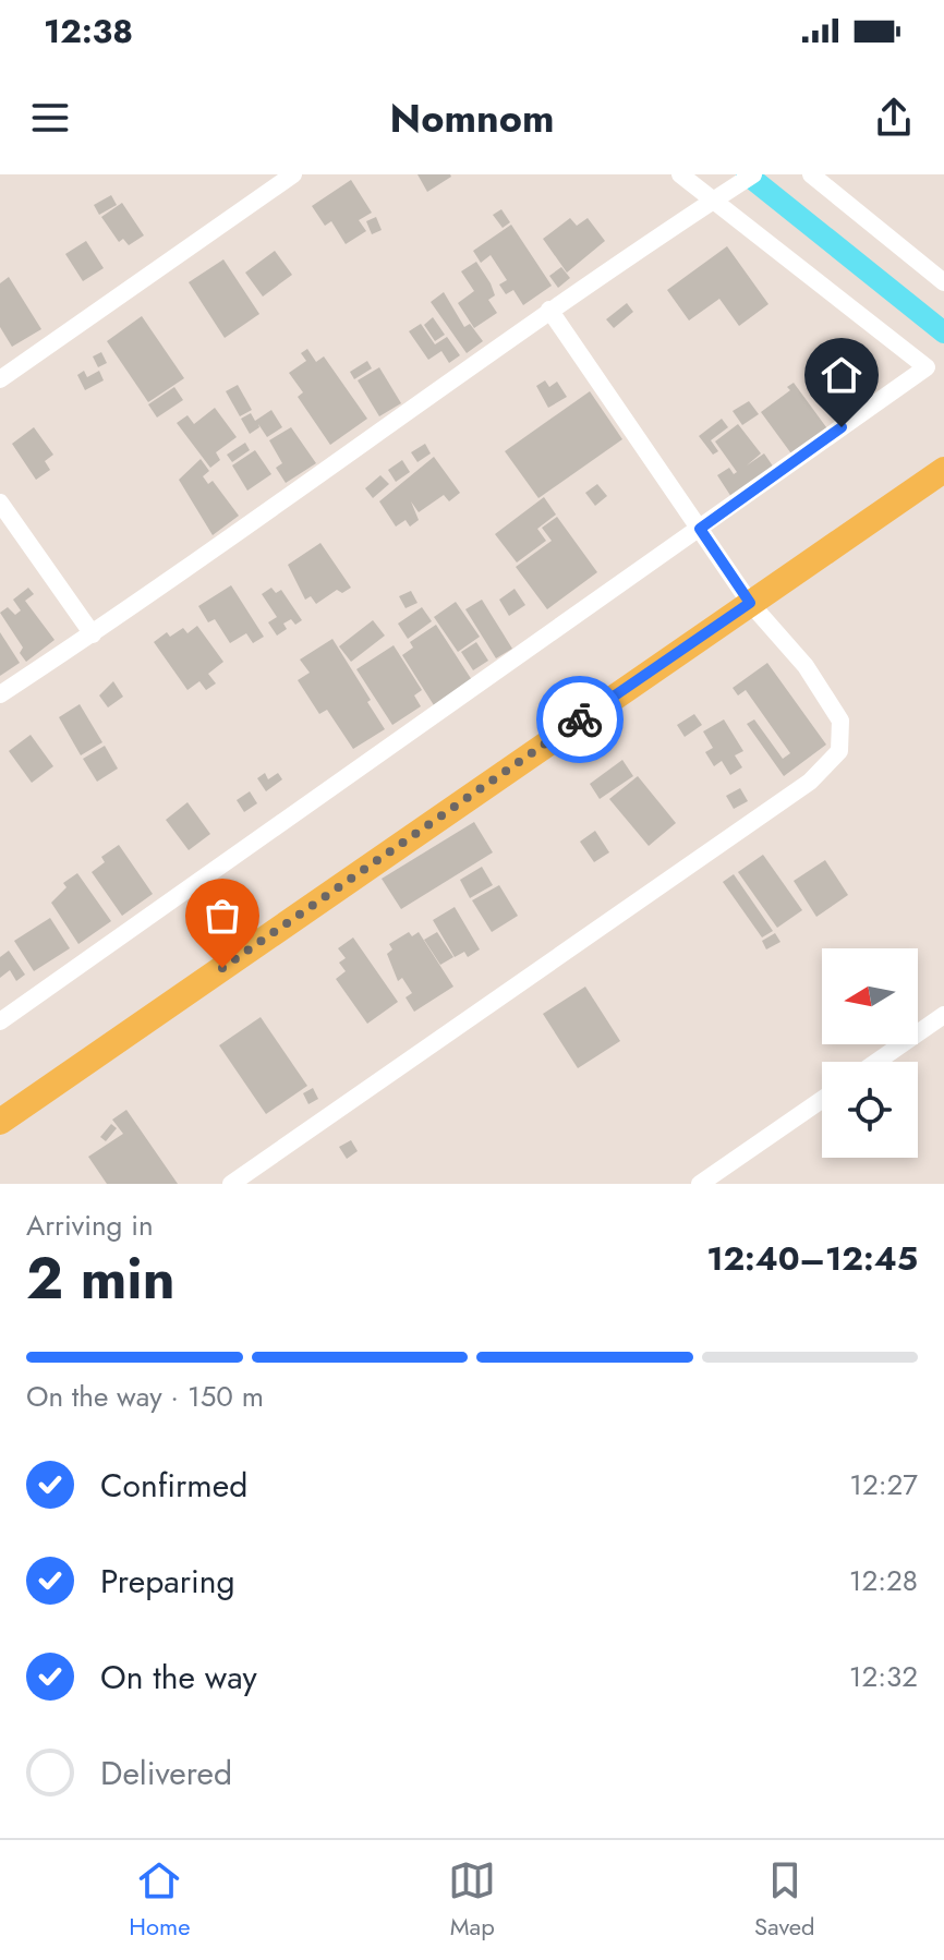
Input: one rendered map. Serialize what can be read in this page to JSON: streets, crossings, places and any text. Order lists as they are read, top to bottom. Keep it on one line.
{"north":"left","page":{"status":"12:38","header":"Nomnom","heading":["2 min","Arriving in","12:40–12:45"],"bar":"On the way · 150 m","list":[["Confirmed","12:27"],["Preparing","12:28"],["On the way","12:32"],"Delivered"],"tabs":["Home","Map","Saved"]}}
